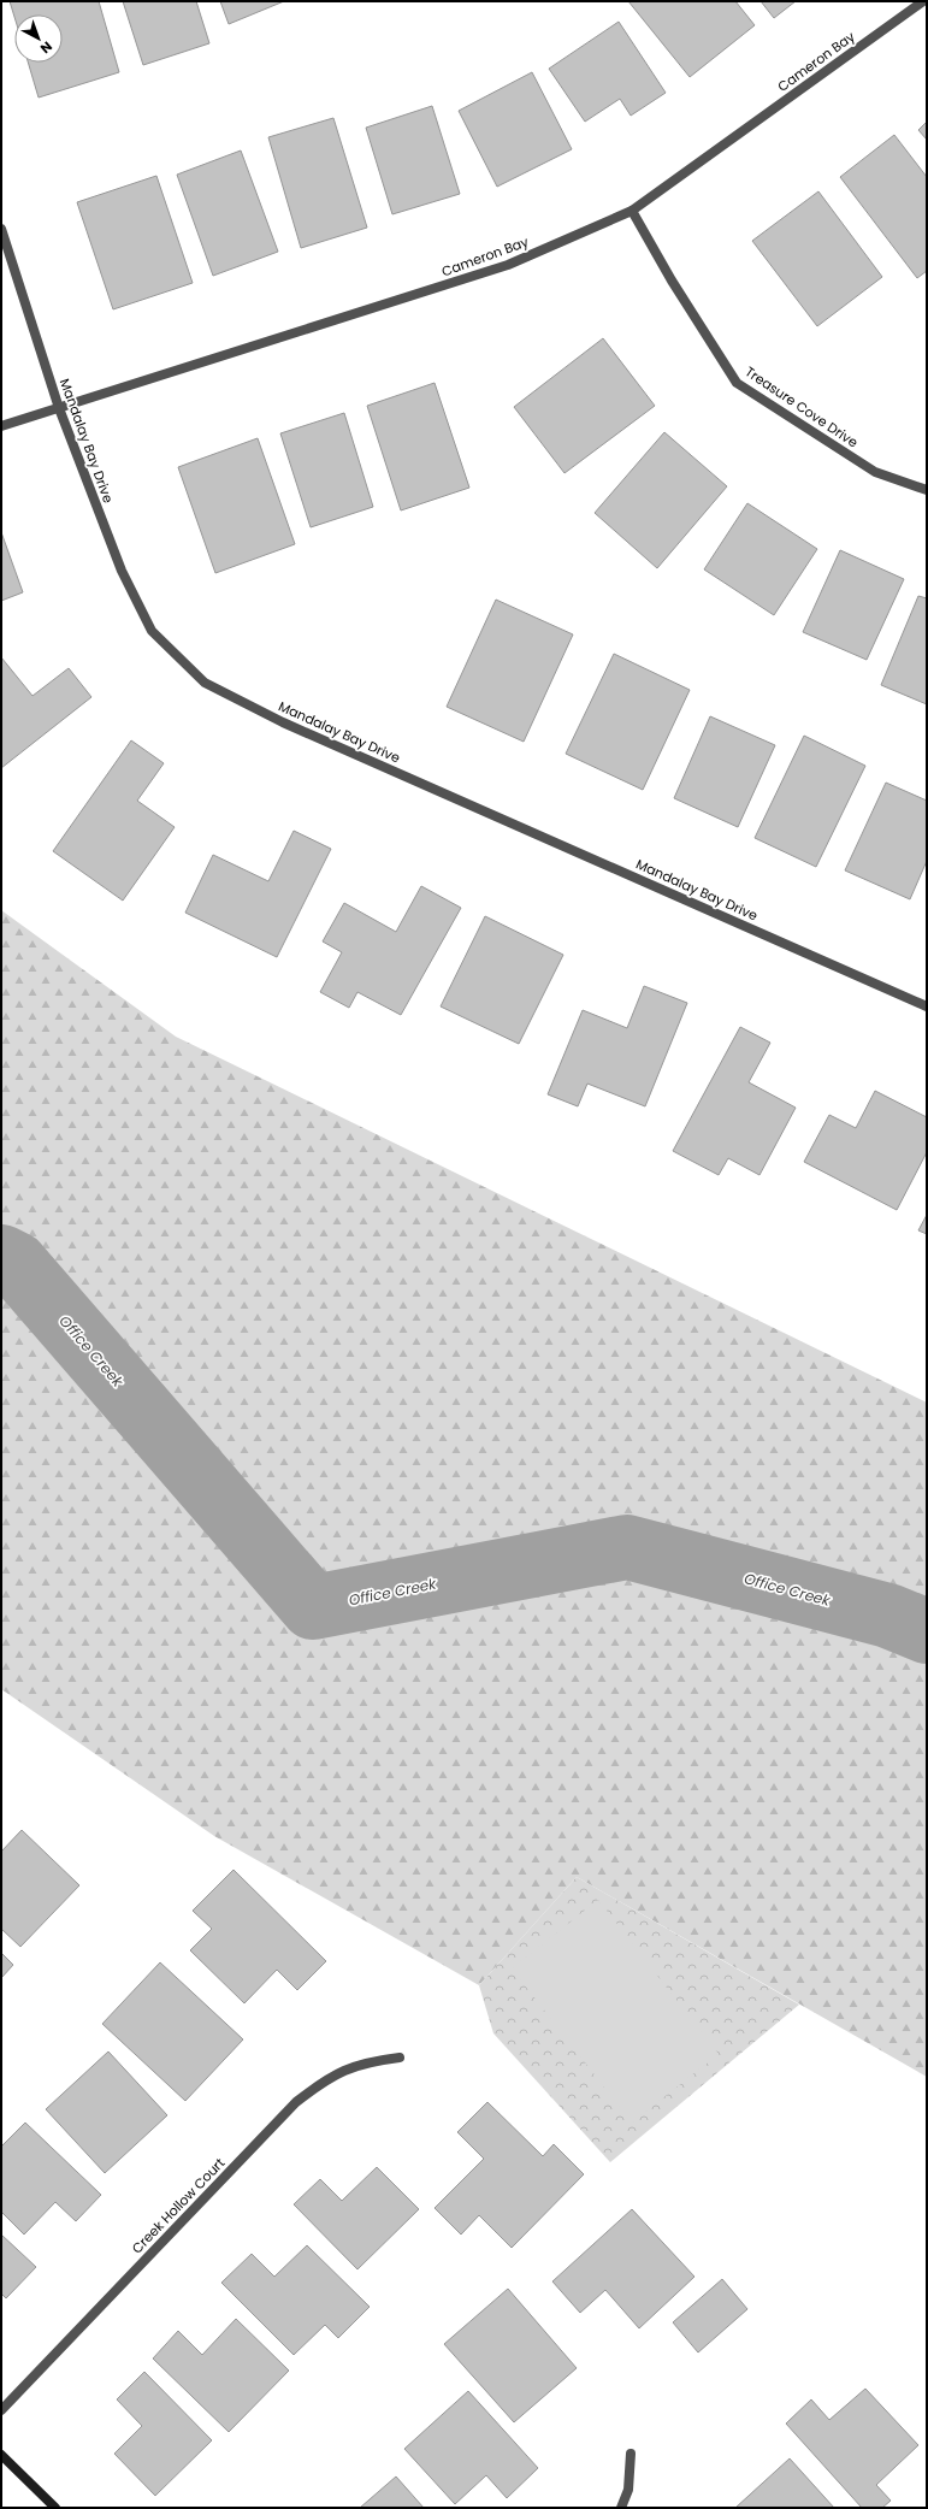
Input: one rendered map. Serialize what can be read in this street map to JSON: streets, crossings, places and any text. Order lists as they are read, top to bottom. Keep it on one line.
{"streets":{"street":["Cameron Bay","Treasure Cove Drive","Mandalay Bay Drive","Creek Hollow Court"]},"crossings":[["Cameron Bay","Treasure Cove Drive"],["Cameron Bay","Mandalay Bay Drive"]],"water":["Office Creek"],"north":"bottom right"}
